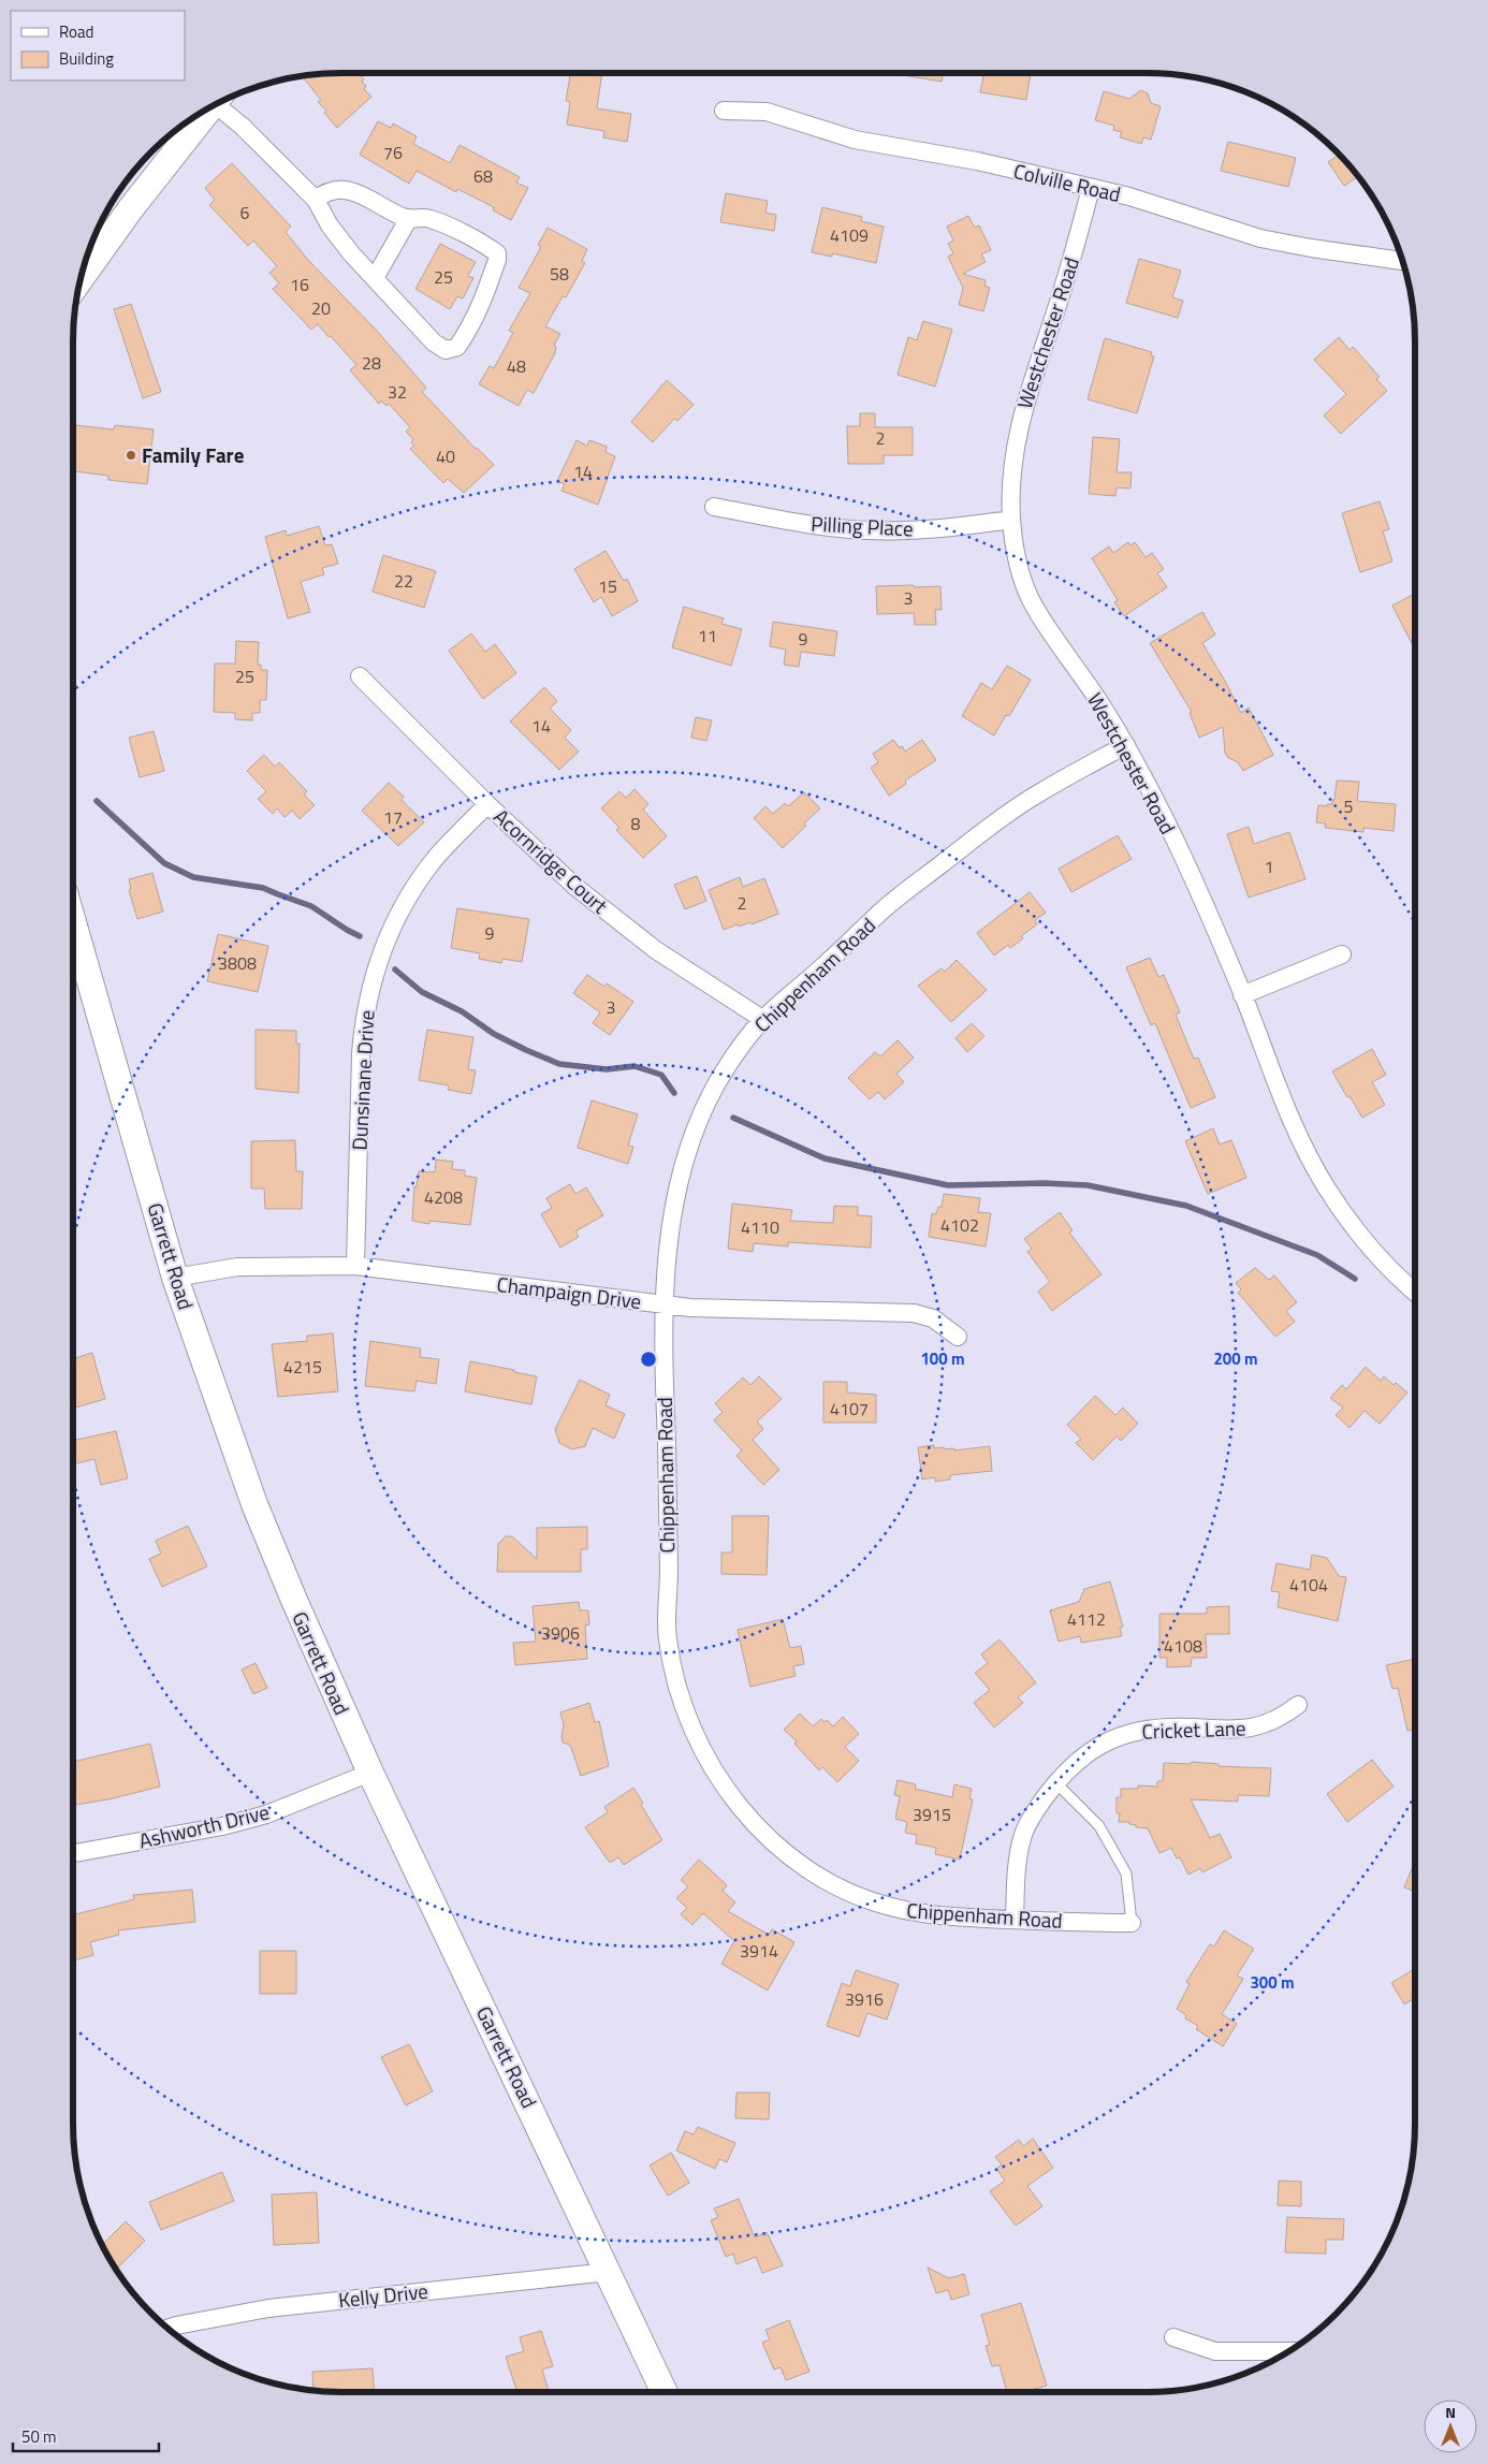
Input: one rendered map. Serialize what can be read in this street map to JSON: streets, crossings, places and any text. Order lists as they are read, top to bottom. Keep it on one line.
{"streets":{"street":["Colville Road","Westchester Road","Pilling Place","Acornridge Court","Chippenham Road","Dunsinane Drive","Garrett Road","Champaign Drive","Cricket Lane","Ashworth Drive","Kelly Drive"]},"crossings":[["Colville Road","Westchester Road"],["Westchester Road","Pilling Place"],["Westchester Road","Chippenham Road"],["Acornridge Court","Chippenham Road"],["Acornridge Court","Dunsinane Drive"],["Chippenham Road","Champaign Drive"],["Chippenham Road","Cricket Lane"],["Dunsinane Drive","Champaign Drive"],["Garrett Road","Champaign Drive"],["Garrett Road","Ashworth Drive"],["Garrett Road","Kelly Drive"]],"places":["Family Fare"],"house_numbers":["76","68","6","4109","58","25","16","20","28","48","32","2","40","14","22","15","3","11","9","25","14","5","17","8","1","2","9","3808","3","4208","4102","4110","4215","4107","4104","4112","3906","4108","3915","3914","3916"],"legend":["Road","Building"],"scale_bar":"50 m","north":"top","rings":["100 m","200 m","300 m"]}
